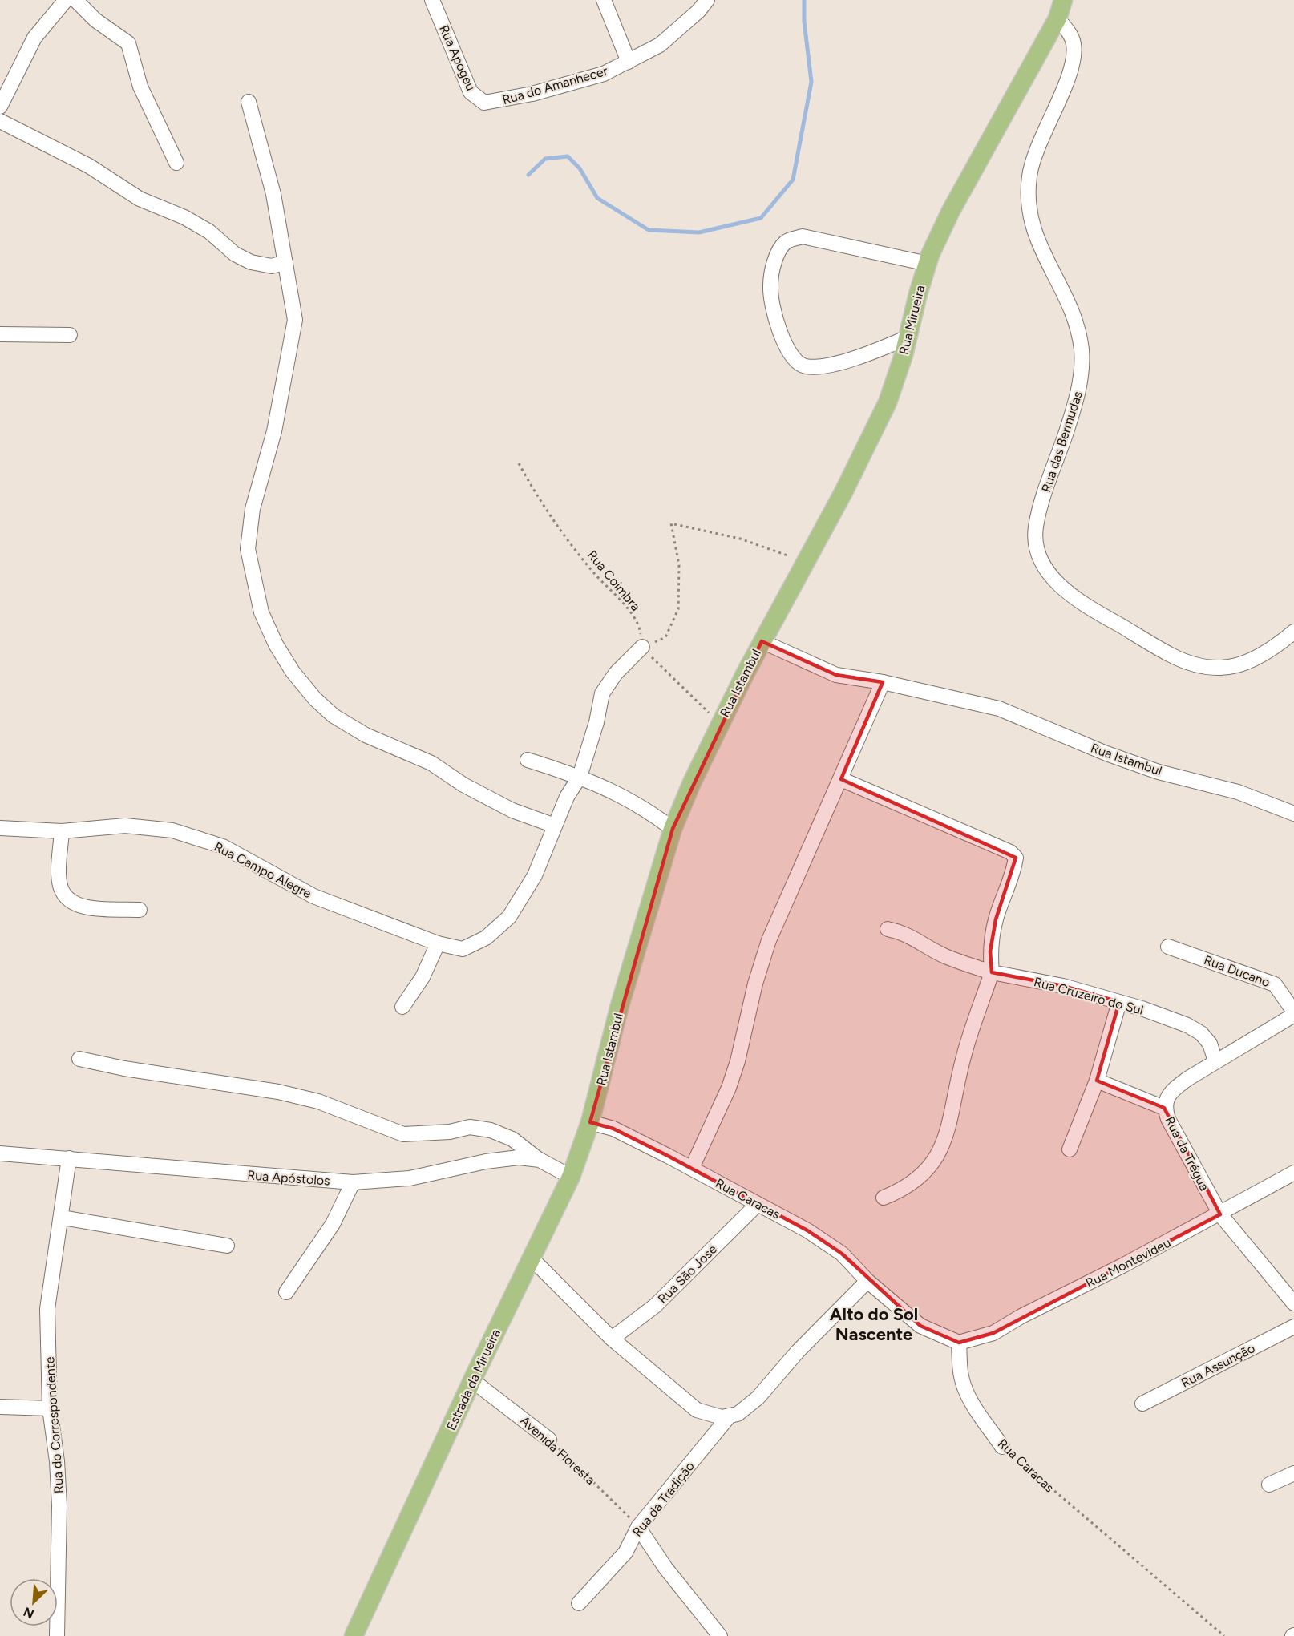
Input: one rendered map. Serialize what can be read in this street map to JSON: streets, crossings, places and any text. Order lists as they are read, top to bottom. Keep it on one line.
{"streets":{"main road":["Rua Mirueira","Rua Istambul","Estrada da Mirueira"],"street":["Rua Apogeu","Rua do Amanhecer","Rua das Bermudas","Rua Campo Alegre","Rua Ducano","Rua Cruzeiro do Sul","Rua da Trégua","Rua Apóstolos","Rua Caracas","Rua Montevideu","Rua São José","Rua Assunção","Rua do Correspondente","Avenida Floresta","Rua da Tradição"],"path":["Rua Coimbra"]},"crossings":[["Rua Apogeu","Rua do Amanhecer"],["Rua Mirueira","Rua das Bermudas"],["Rua Mirueira","Rua Istambul"],["Rua Istambul","Rua Caracas"],["Rua Istambul","Estrada da Mirueira"],["Rua Ducano","Rua da Trégua"],["Rua Cruzeiro do Sul","Rua da Trégua"],["Rua da Trégua","Rua Montevideu"],["Rua Apóstolos","Estrada da Mirueira"],["Rua Apóstolos","Rua do Correspondente"],["Rua Caracas","Rua Montevideu"],["Rua Caracas","Rua São José"],["Rua Caracas","Estrada da Mirueira"],["Estrada da Mirueira","Avenida Floresta"],["Avenida Floresta","Rua da Tradição"]],"districts":["Alto do Sol Nascente"],"north":"bottom left"}
